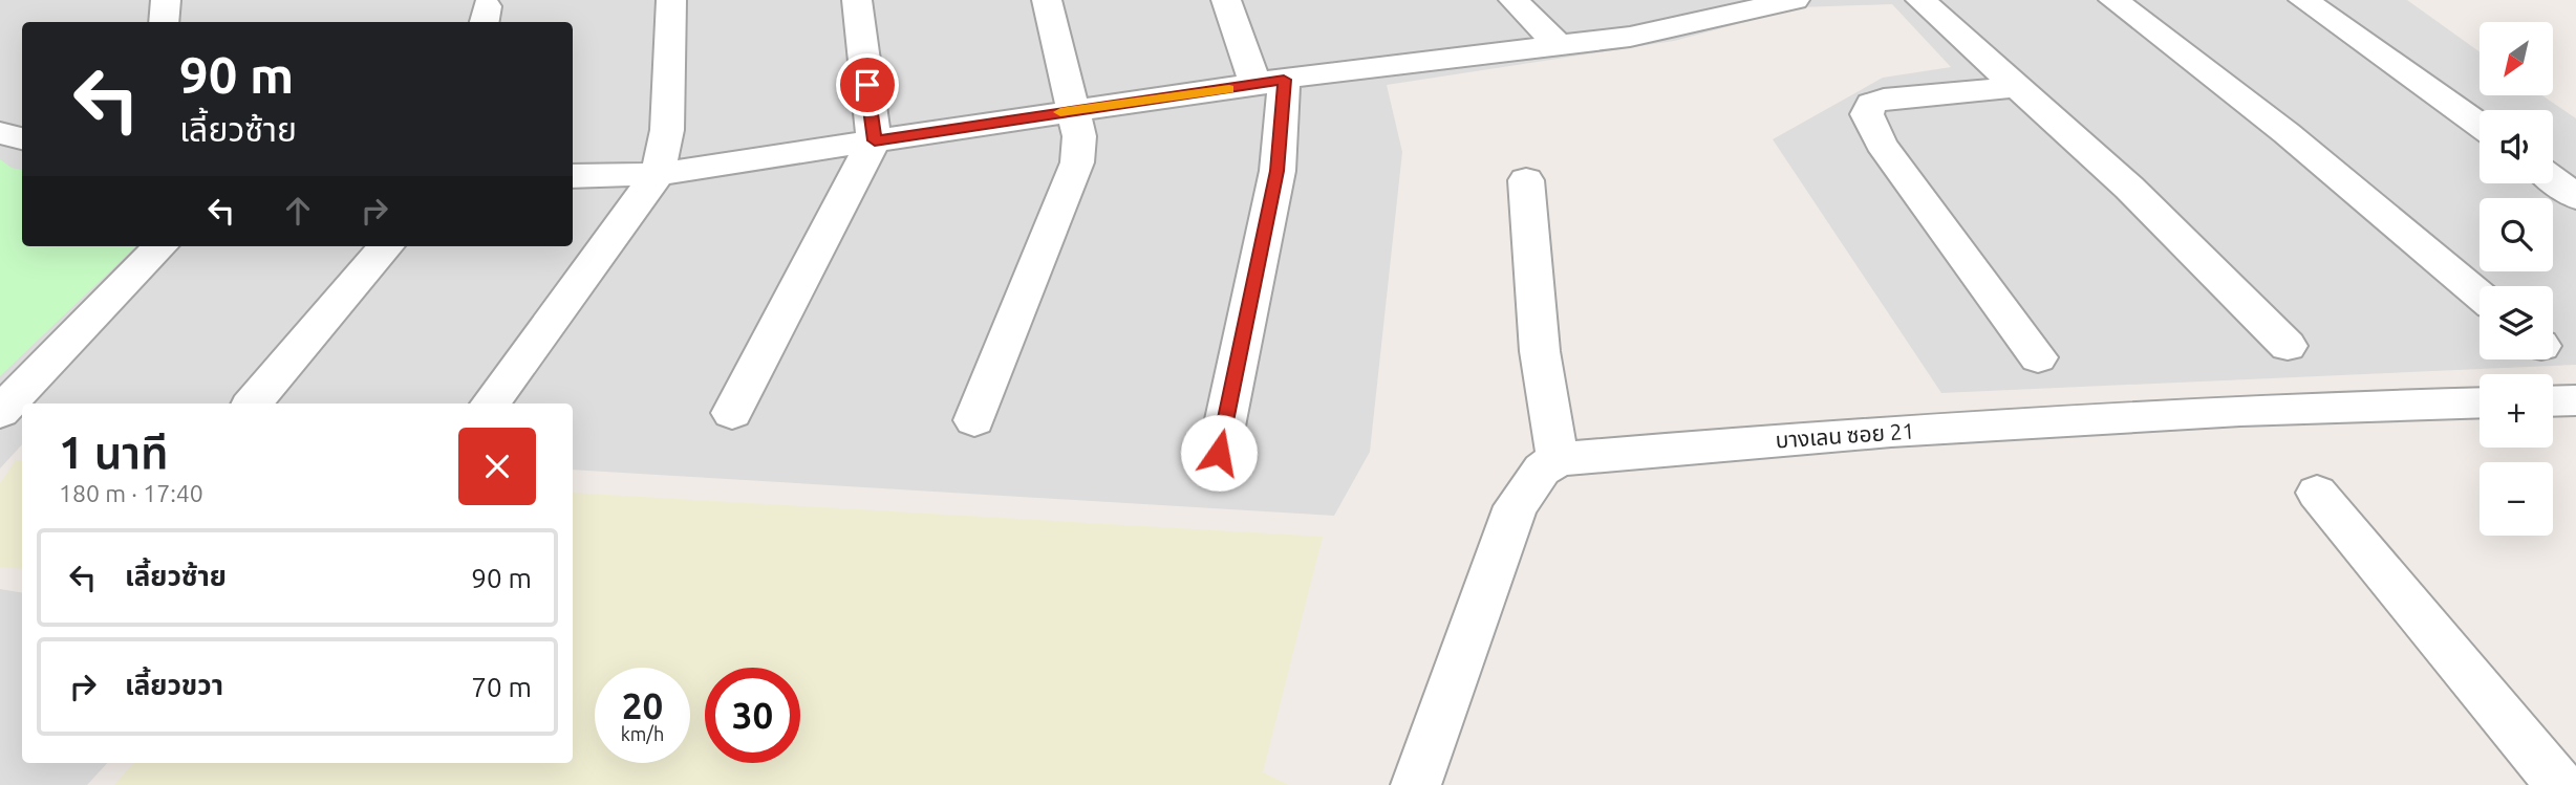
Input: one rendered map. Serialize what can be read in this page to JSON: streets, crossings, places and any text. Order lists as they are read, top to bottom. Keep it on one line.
{"streets":{"street":["บางเลน ซอย 21"]},"north":"bottom left","page":{"map_buttons":["+","−"],"turn":["90 m","เลี้ยวซ้าย"],"heading":["1 นาที","180 m · 17:40"],"list":[{"name":"เลี้ยวซ้าย","value":"90 m"},{"name":"เลี้ยวขวา","value":"70 m"}],"speed":"20 km/h","limit":"30"}}
